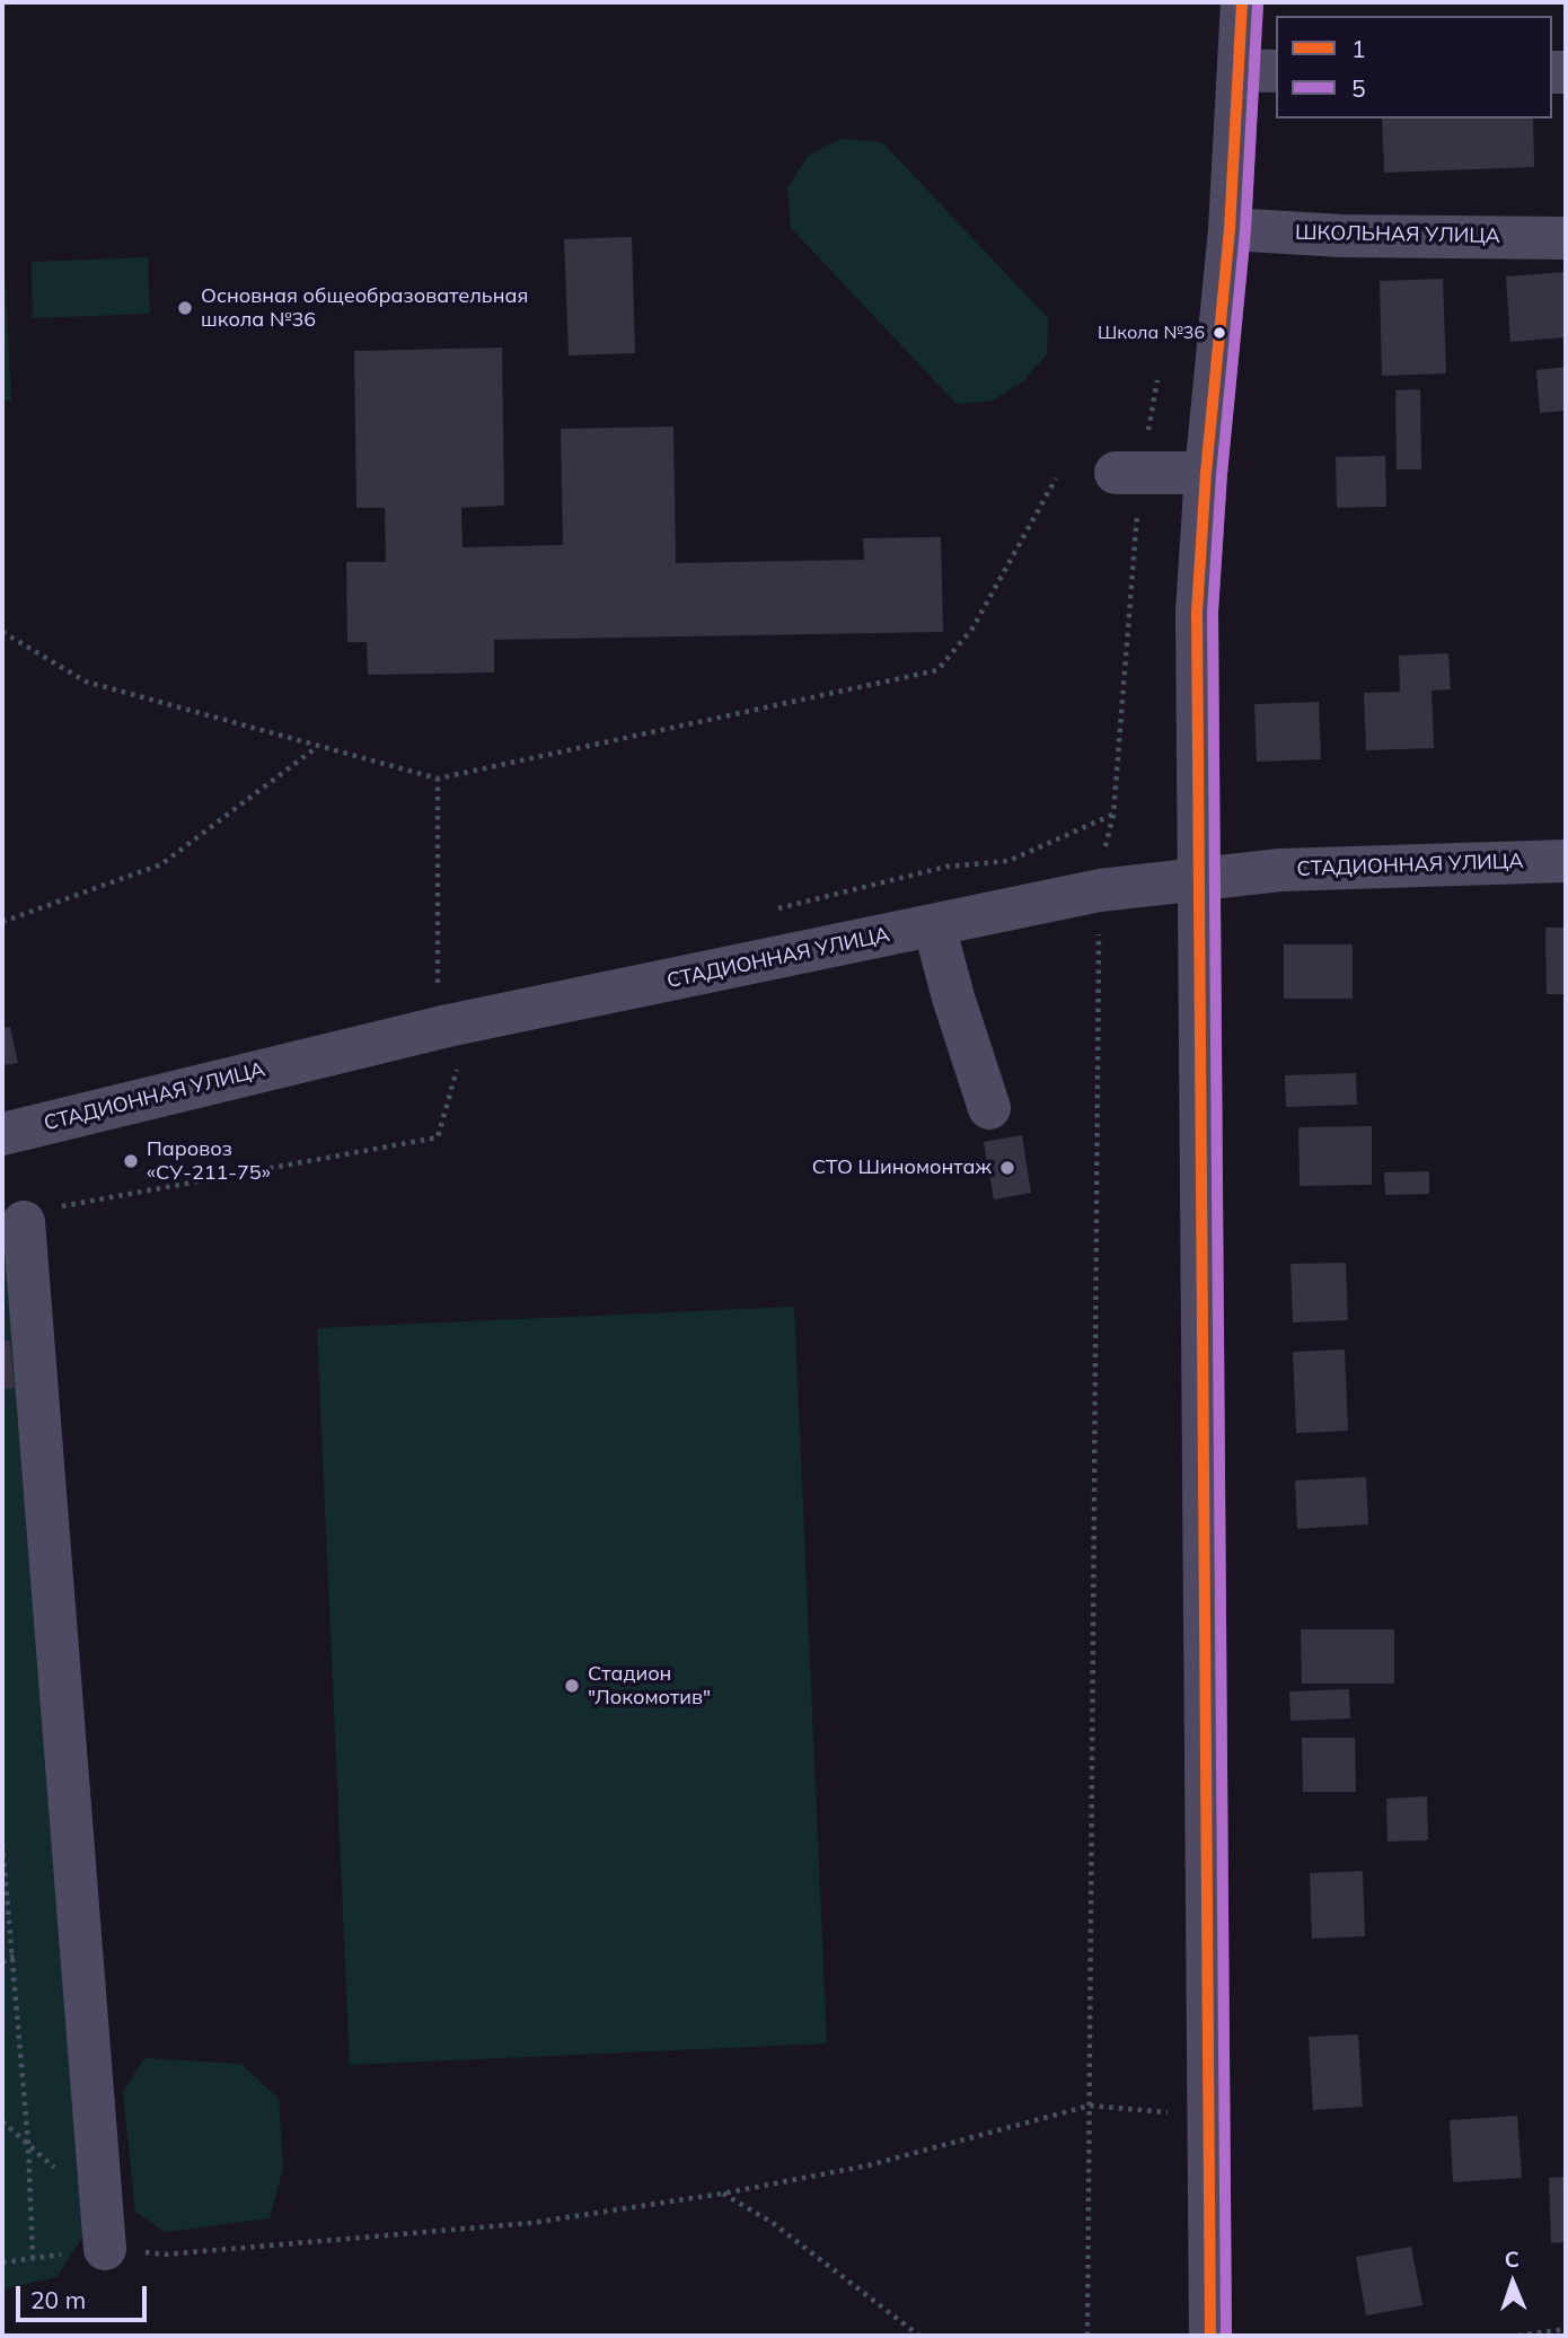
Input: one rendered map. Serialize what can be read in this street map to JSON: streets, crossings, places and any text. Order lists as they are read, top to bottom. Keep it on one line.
{"streets":{"street":["ШКОЛЬНАЯ УЛИЦА","СТАДИОННАЯ УЛИЦА"]},"places":["Основная общеобразовательная школа №36","Школа №36","Паровоз «СУ-211-75»","СТО Шиномонтаж","Стадион \"Локомотив\""],"lines":["transit line 1","transit line 5"],"legend":["1","5"],"scale_bar":"20 m","north":"top"}
